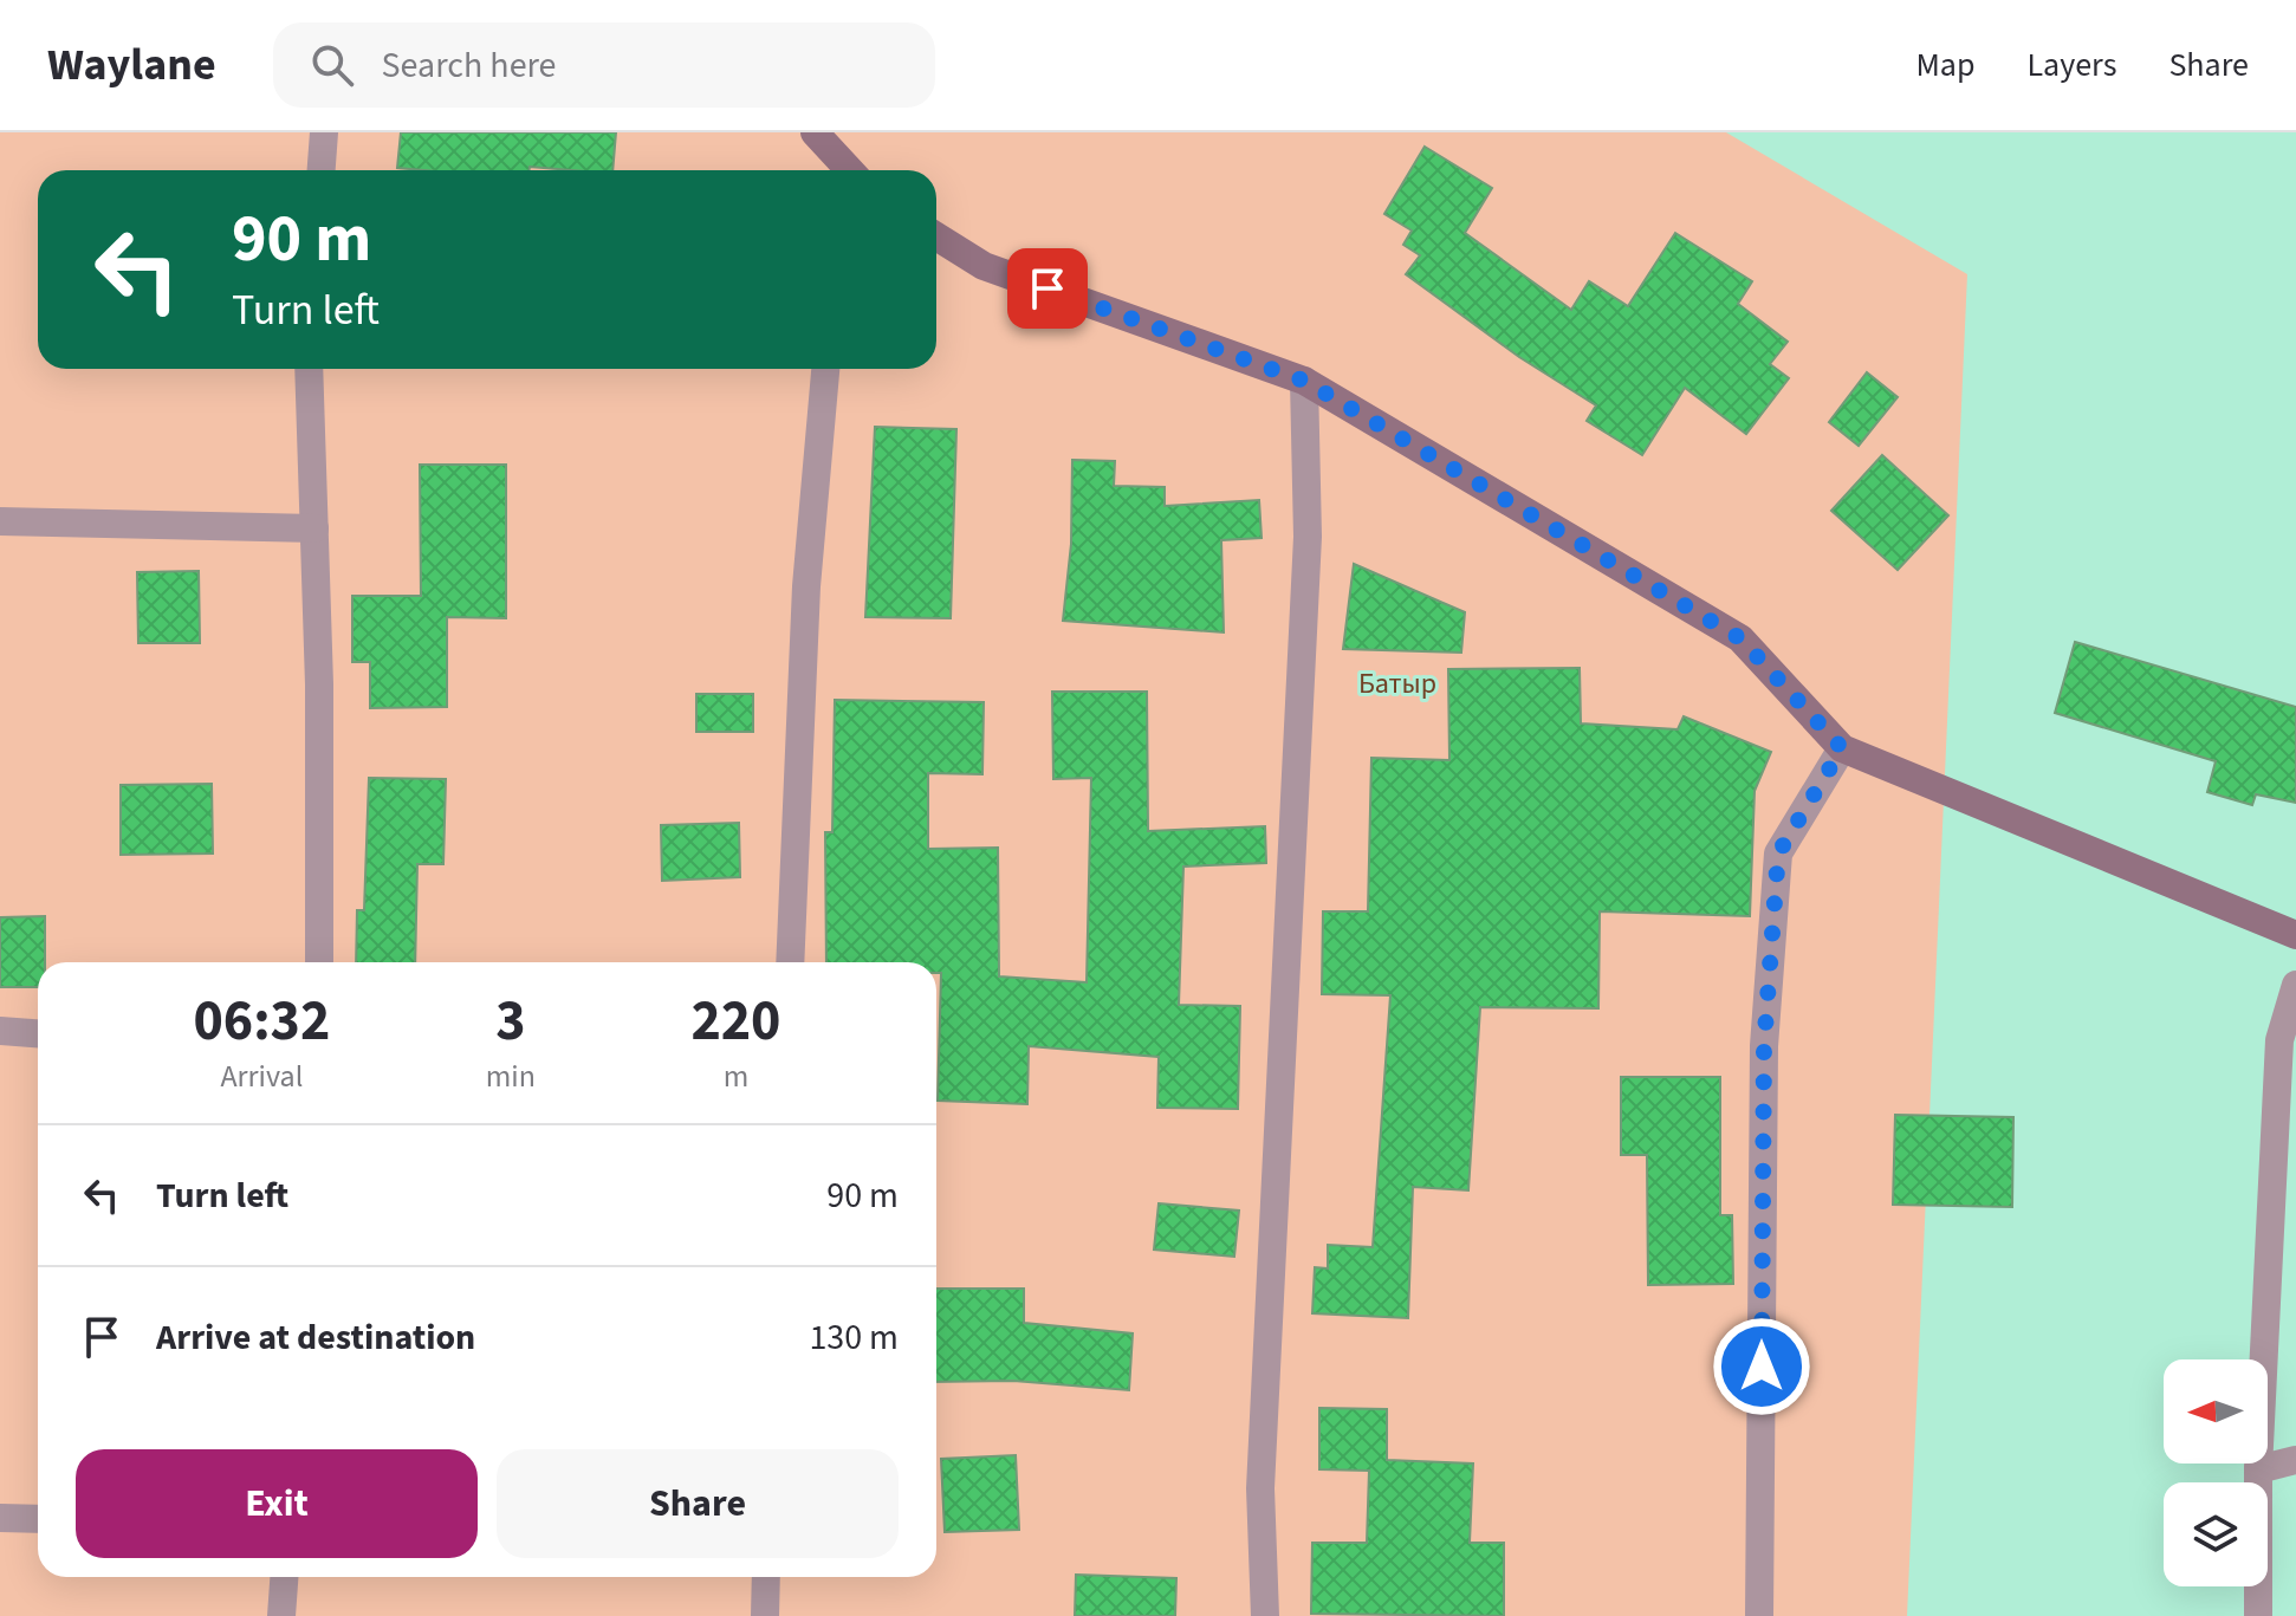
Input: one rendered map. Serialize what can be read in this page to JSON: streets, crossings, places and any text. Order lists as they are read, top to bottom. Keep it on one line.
{"parks":["Батыр"],"north":"left","page":{"header":"Waylane","search":"Search here","nav":["Map","Layers","Share"],"turn":["90 m","Turn left"],"eta":["06:32","Arrival","3","min","220","m"],"list":[{"name":"Turn left","value":"90 m"},{"name":"Arrive at destination","value":"130 m"}],"buttons":["Exit","Share"]}}
